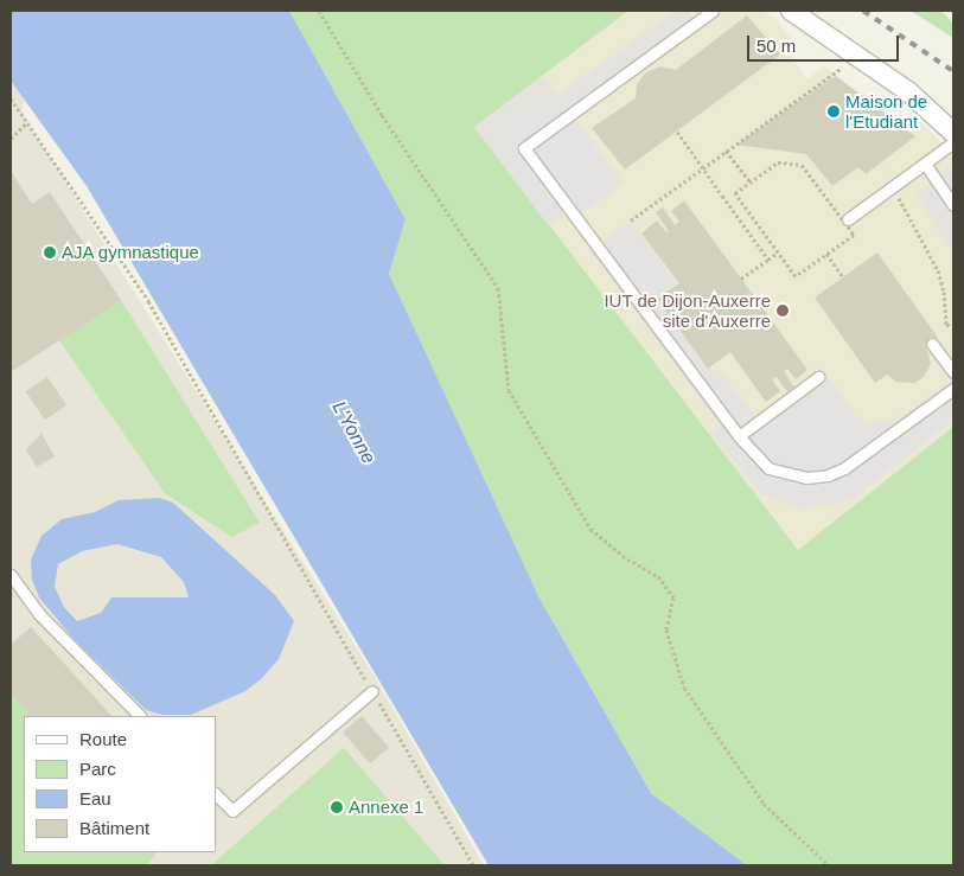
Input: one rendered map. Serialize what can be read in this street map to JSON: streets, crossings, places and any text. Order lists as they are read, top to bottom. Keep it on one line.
{"water":["L'Yonne"],"places":["Maison de l'Etudiant","AJA gymnastique","IUT de Dijon-Auxerre site d'Auxerre","Annexe 1"],"legend":["Route","Parc","Eau","Bâtiment"],"scale_bar":"50 m"}
